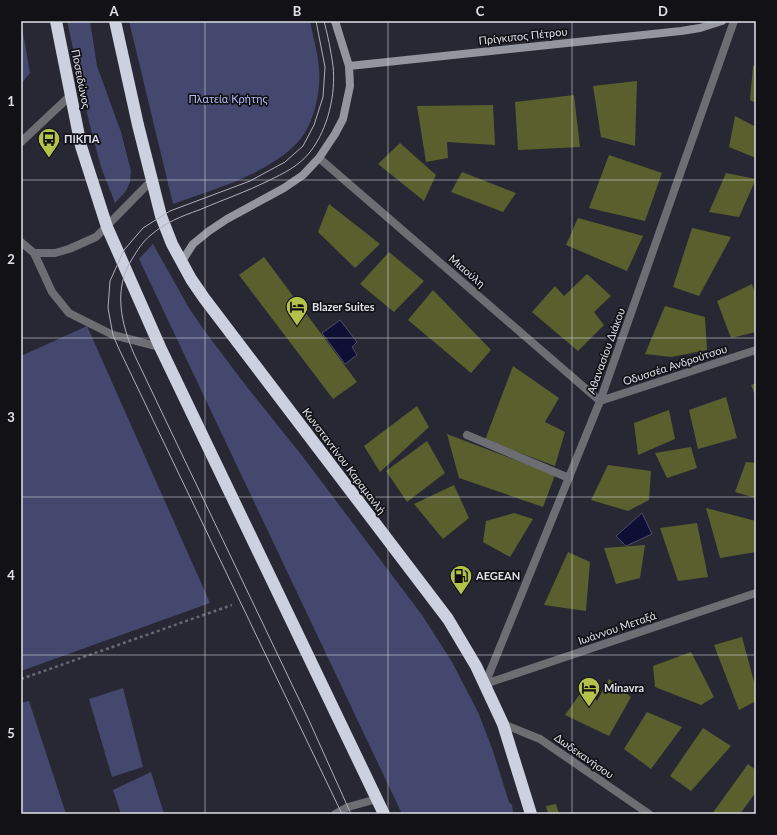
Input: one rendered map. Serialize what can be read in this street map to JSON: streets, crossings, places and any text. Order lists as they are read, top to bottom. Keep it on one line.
{"streets":{"highway":["Ποσειδώνος","Κωνσταντίνου Καραμανλή"],"main road":["Πρίγκιπος Πέτρου"],"street":["Μιαούλη","Αθανασίου Διάκου","Οδυσσέα Ανδρούτσου","Ιωάννου Μεταξά","Δωδεκανήσου"]},"crossings":[["Μιαούλη","Αθανασίου Διάκου"],["Μιαούλη","Οδυσσέα Ανδρούτσου"],["Αθανασίου Διάκου","Οδυσσέα Ανδρούτσου"],["Αθανασίου Διάκου","Κωνσταντίνου Καραμανλή"],["Αθανασίου Διάκου","Ιωάννου Μεταξά"],["Κωνσταντίνου Καραμανλή","Ιωάννου Μεταξά"],["Κωνσταντίνου Καραμανλή","Δωδεκανήσου"]],"parks":["Πλατεία Κρήτης"],"places":{"bus stop":["ΠΙΚΠΑ"],"hotel":["Blazer Suites","Minavra"],"fuel station":["AEGEAN"]},"grid":{"columns":["A","B","C","D"],"rows":["1","2","3","4","5"]}}
